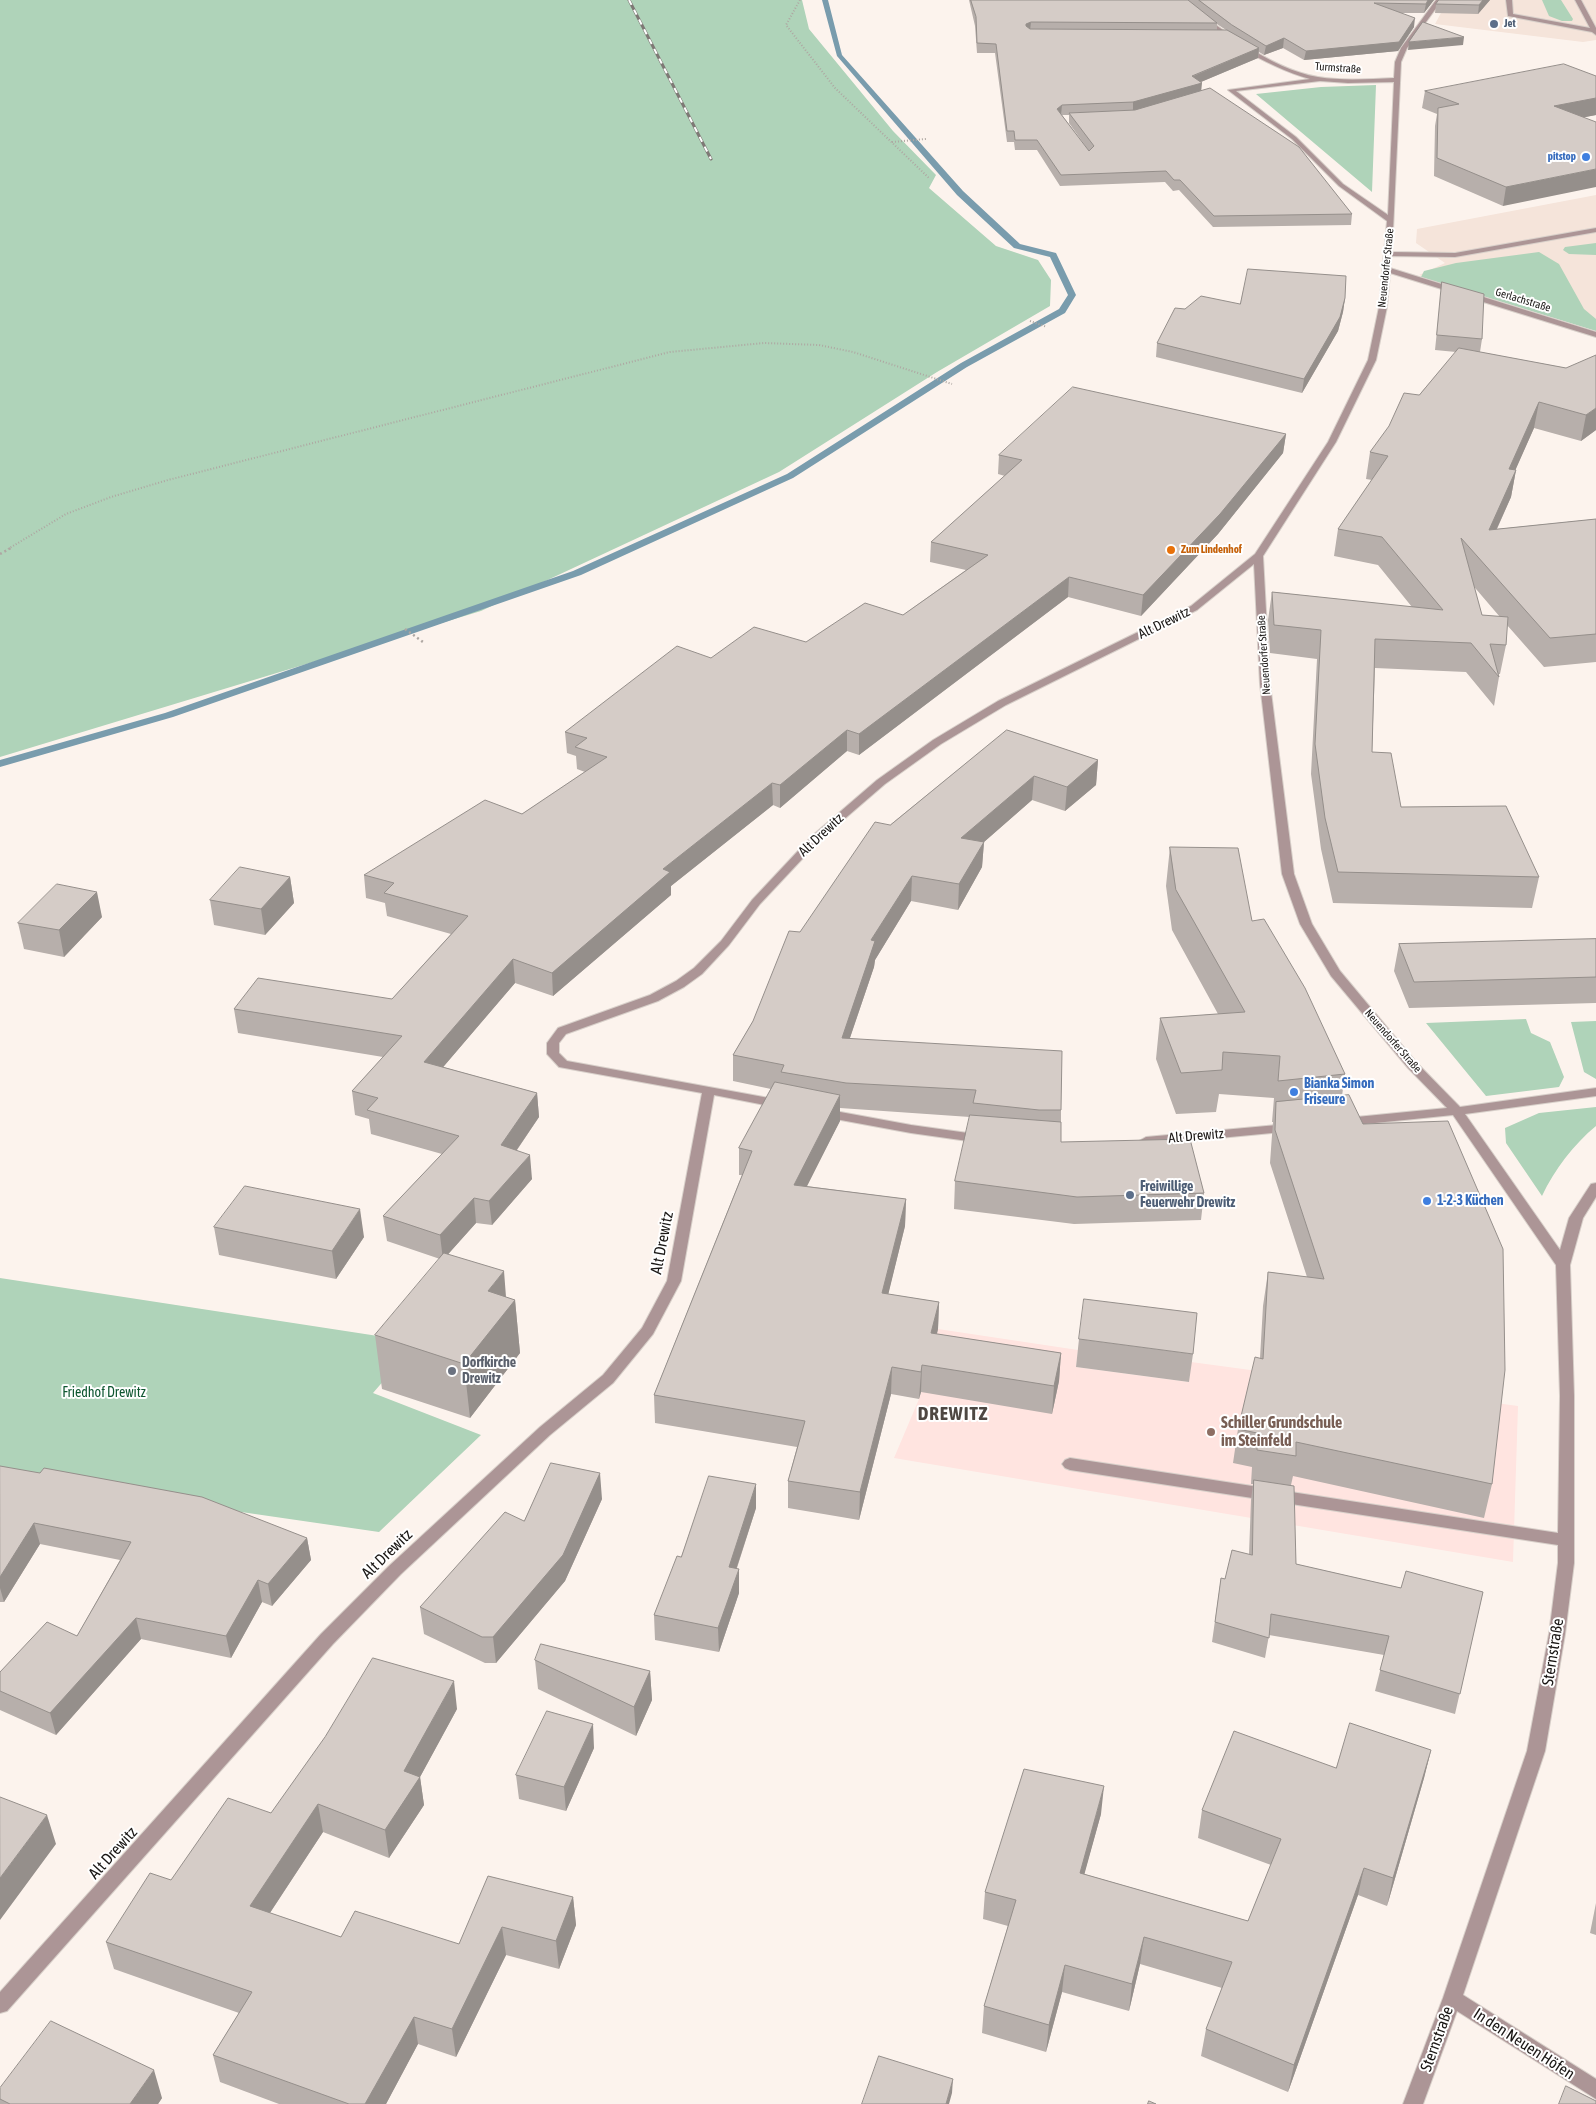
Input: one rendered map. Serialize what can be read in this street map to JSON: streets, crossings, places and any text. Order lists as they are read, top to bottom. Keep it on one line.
{"streets":{"street":["Turmstraße","Neuendorfer Straße","Gerlachstraße","Alt Drewitz","Sternstraße","In den Neuen Höfen"]},"crossings":[["Turmstraße","Neuendorfer Straße"],["Neuendorfer Straße","Gerlachstraße"],["Neuendorfer Straße","Alt Drewitz"],["Neuendorfer Straße","Sternstraße"],["Sternstraße","In den Neuen Höfen"]],"districts":["DREWITZ"],"parks":["Friedhof Drewitz"],"places":["Jet","pitstop","Zum Lindenhof","Bianka Simon Friseure","Freiwillige Feuerwehr Drewitz","1-2-3 Küchen","Dorfkirche Drewitz","Schiller Grundschule im Steinfeld"]}
